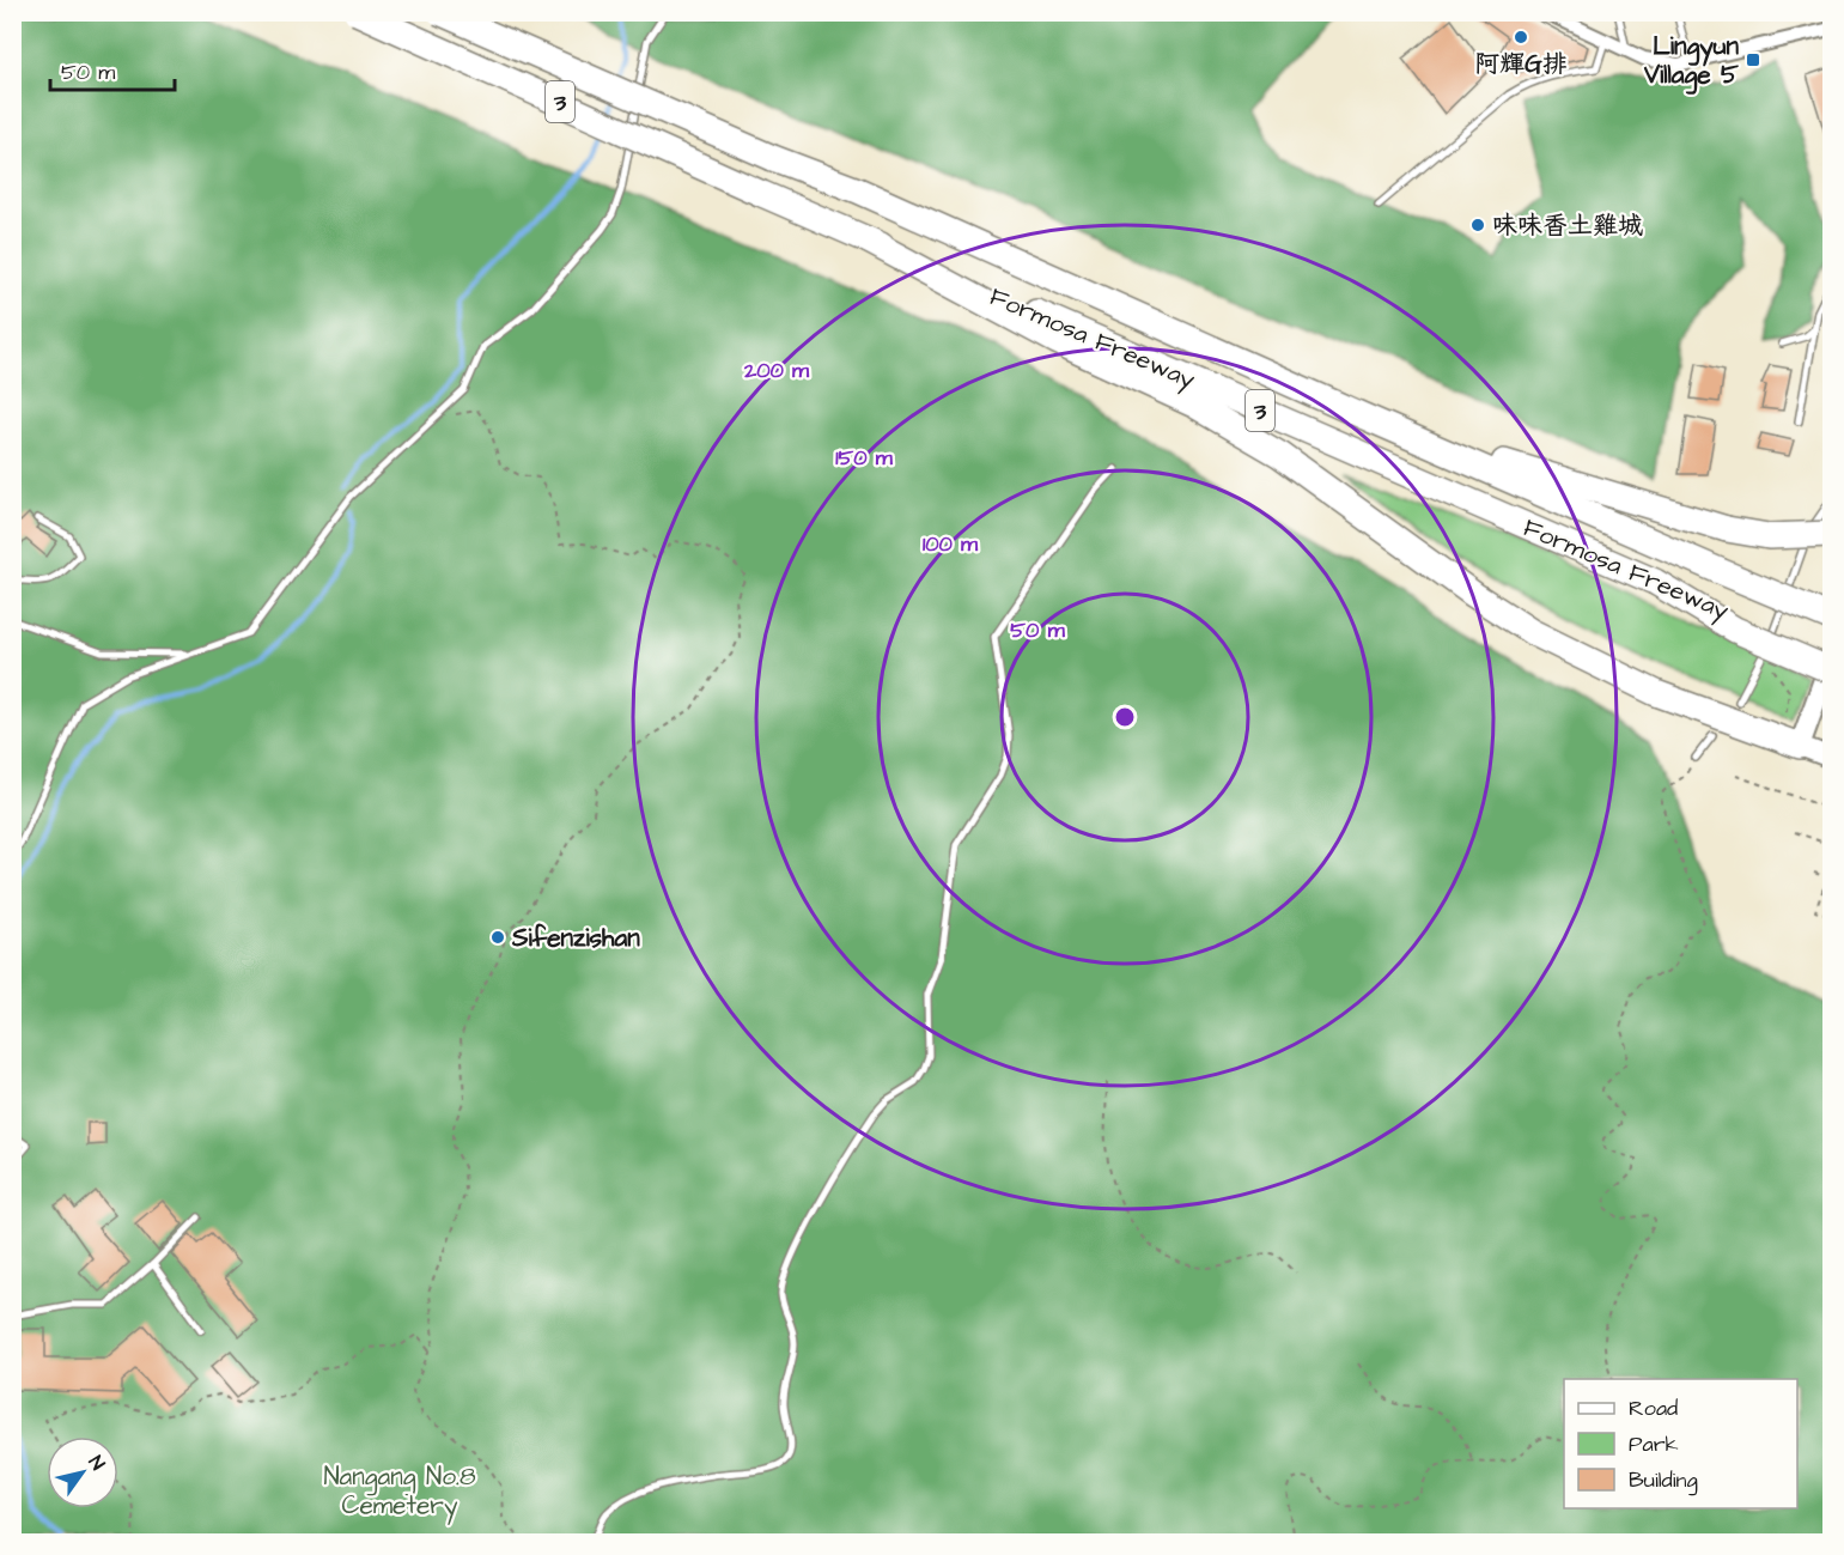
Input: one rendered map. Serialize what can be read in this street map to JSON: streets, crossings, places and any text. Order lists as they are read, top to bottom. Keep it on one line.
{"streets":{"highway":["3","Formosa Freeway"]},"parks":["Nangang No.8 Cemetery"],"places":{"other":["阿輝G排","味味香土雞城","Sifenzishan"],"transit":["Lingyun Village 5"]},"legend":["Road","Park","Building"],"scale_bar":"50 m","north":"top right","rings":["200 m","150 m","100 m","50 m"]}
